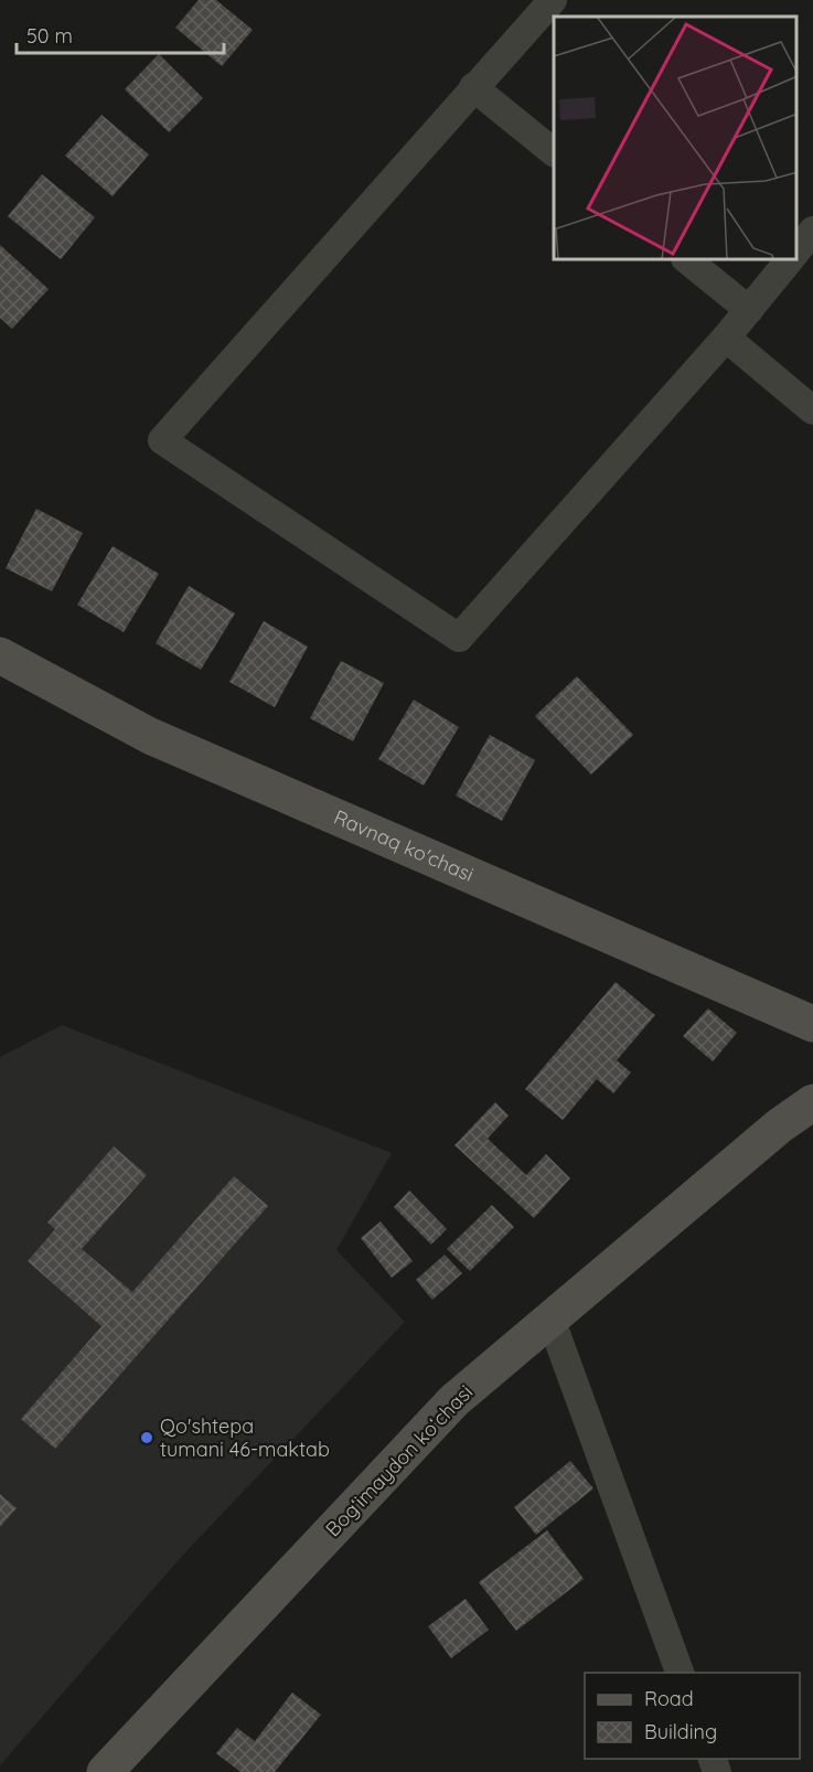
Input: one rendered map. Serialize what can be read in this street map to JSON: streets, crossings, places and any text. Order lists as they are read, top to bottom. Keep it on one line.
{"streets":{"main road":["Ravnaq ko'chasi","Bogʻimaydon koʻchasi"]},"places":["Qo'shtepa tumani 46-maktab"],"legend":["Road","Building"],"scale_bar":"50 m"}
